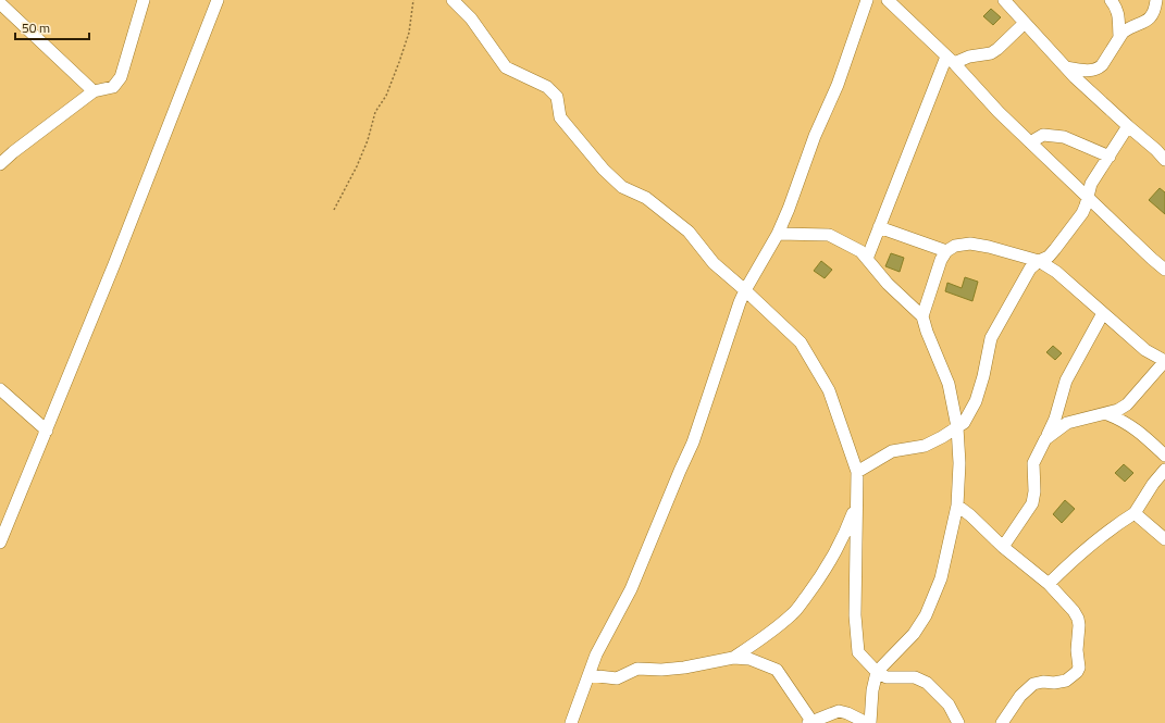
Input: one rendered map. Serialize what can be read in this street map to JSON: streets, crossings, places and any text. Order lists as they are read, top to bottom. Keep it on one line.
{"scale_bar":"50 m"}
